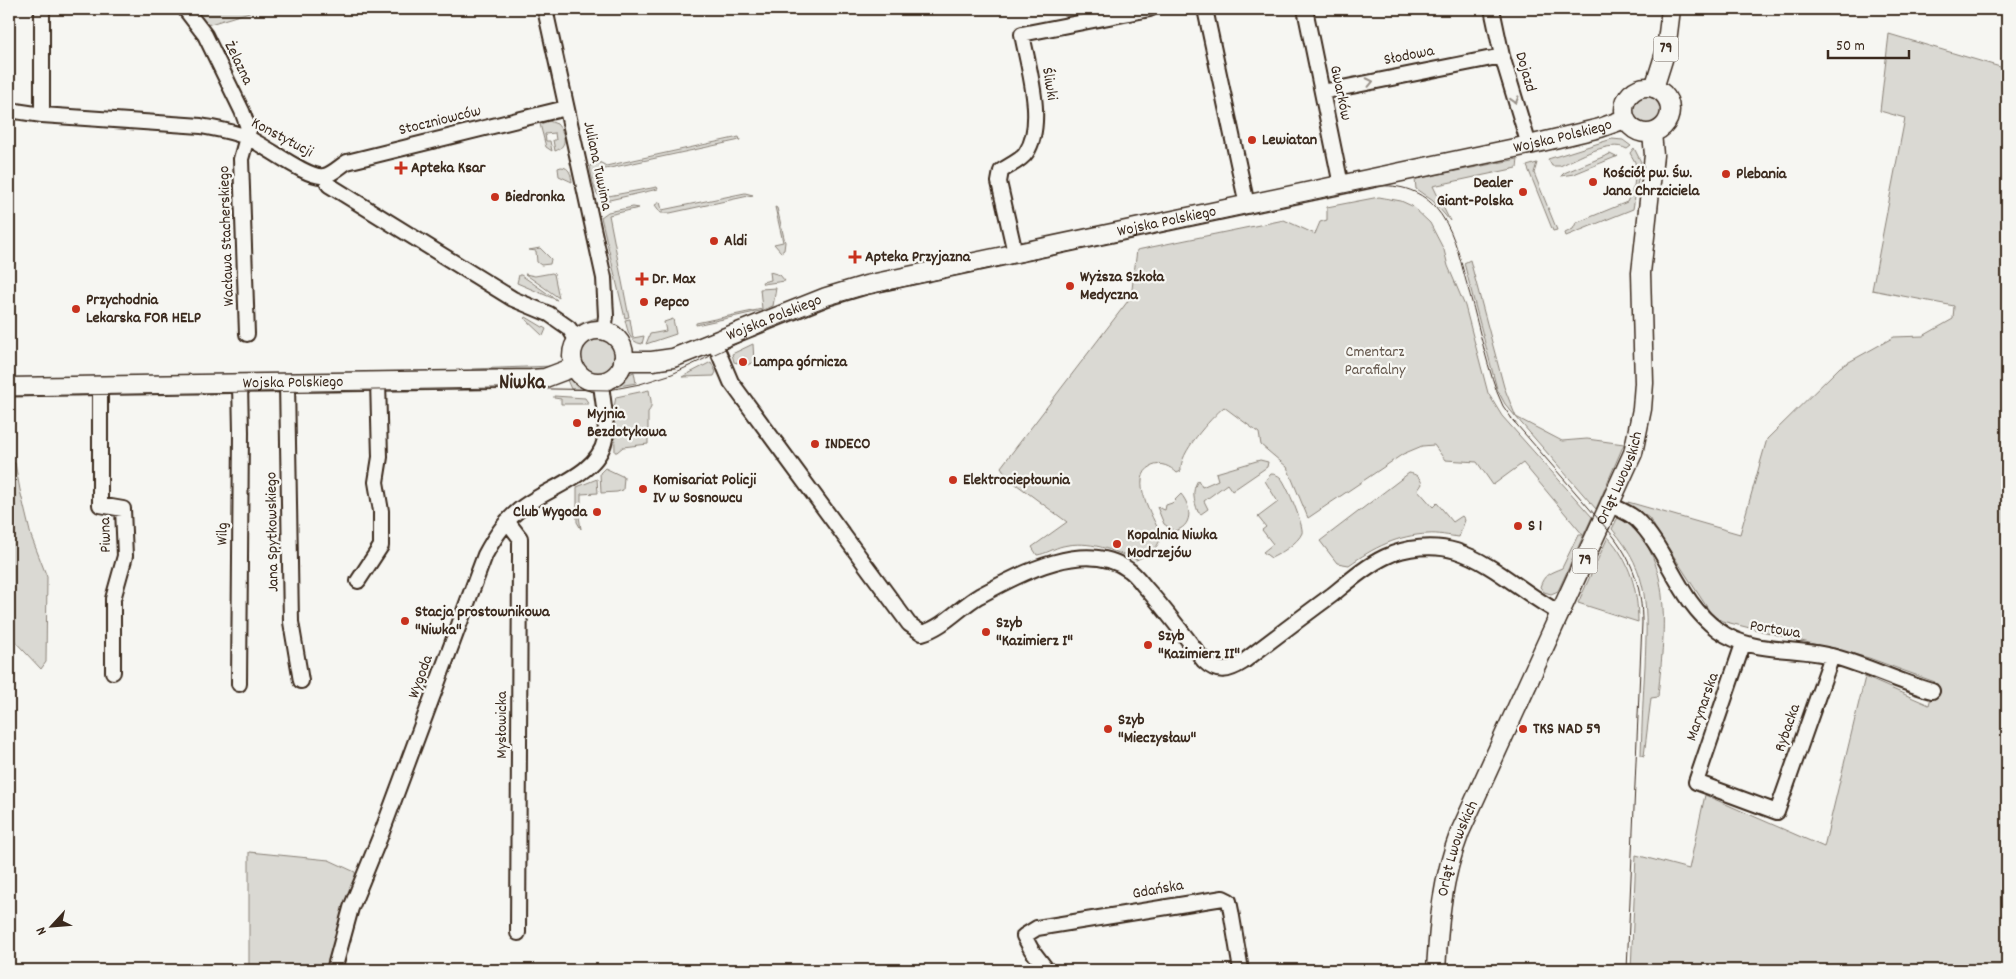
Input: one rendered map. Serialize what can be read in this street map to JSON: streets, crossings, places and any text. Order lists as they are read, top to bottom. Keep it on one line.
{"streets":{"main road":["79","Wojska Polskiego","Orląt Lwowskich"],"street":["Słodowa","Żelazna","Dojazd","Śliwki","Gwarków","Stoczniowców","Konstytucji","Juliana Tuwima","Wacława Stacherskiego","Jana Spytkowskiego","Wilg","Piwna","Portowa","Wygoda","Marynarska","Mysłowicka","Rybacka","Gdańska"]},"crossings":[["79","Wojska Polskiego"],["79","Orląt Lwowskich"],["Słodowa","Dojazd"],["Słodowa","Gwarków"],["Żelazna","Konstytucji"],["Żelazna","Wacława Stacherskiego"],["Dojazd","Wojska Polskiego"],["Śliwki","Wojska Polskiego"],["Gwarków","Wojska Polskiego"],["Stoczniowców","Konstytucji"],["Stoczniowców","Juliana Tuwima"],["Wojska Polskiego","Konstytucji"],["Wojska Polskiego","Juliana Tuwima"],["Wojska Polskiego","Orląt Lwowskich"],["Wojska Polskiego","Jana Spytkowskiego"],["Wojska Polskiego","Wilg"],["Wojska Polskiego","Piwna"],["Wojska Polskiego","Wygoda"],["Konstytucji","Juliana Tuwima"],["Konstytucji","Wacława Stacherskiego"],["Konstytucji","Wygoda"],["Juliana Tuwima","Wygoda"],["Orląt Lwowskich","Portowa"],["Portowa","Marynarska"],["Portowa","Rybacka"],["Wygoda","Mysłowicka"],["Marynarska","Rybacka"]],"one_way":["Słodowa","Dojazd"],"districts":["Niwka"],"parks":["Cmentarz Parafialny"],"places":{"other":["Lewiatan","Plebania","Kościół pw. Św. Jana Chrzciciela","Dealer Giant-Polska","Biedronka","Aldi","Wyższa Szkoła Medyczna","Pepco","Przychodnia Lekarska FOR HELP","Lampa górnicza","Myjnia Bezdotykowa","INDECO","Elektrociepłownia","Komisariat Policji IV w Sosnowcu","Club Wygoda","S 1","Kopalnia Niwka Modrzejów","Stacja prostownikowa \"Niwka\"","Szyb \"Kazimierz I\"","Szyb \"Kazimierz II\"","Szyb \"Mieczysław\"","TKS NAD 59"],"health":["Apteka Ksar","Apteka Przyjazna","Dr. Max"]},"scale_bar":"50 m","north":"bottom left"}
